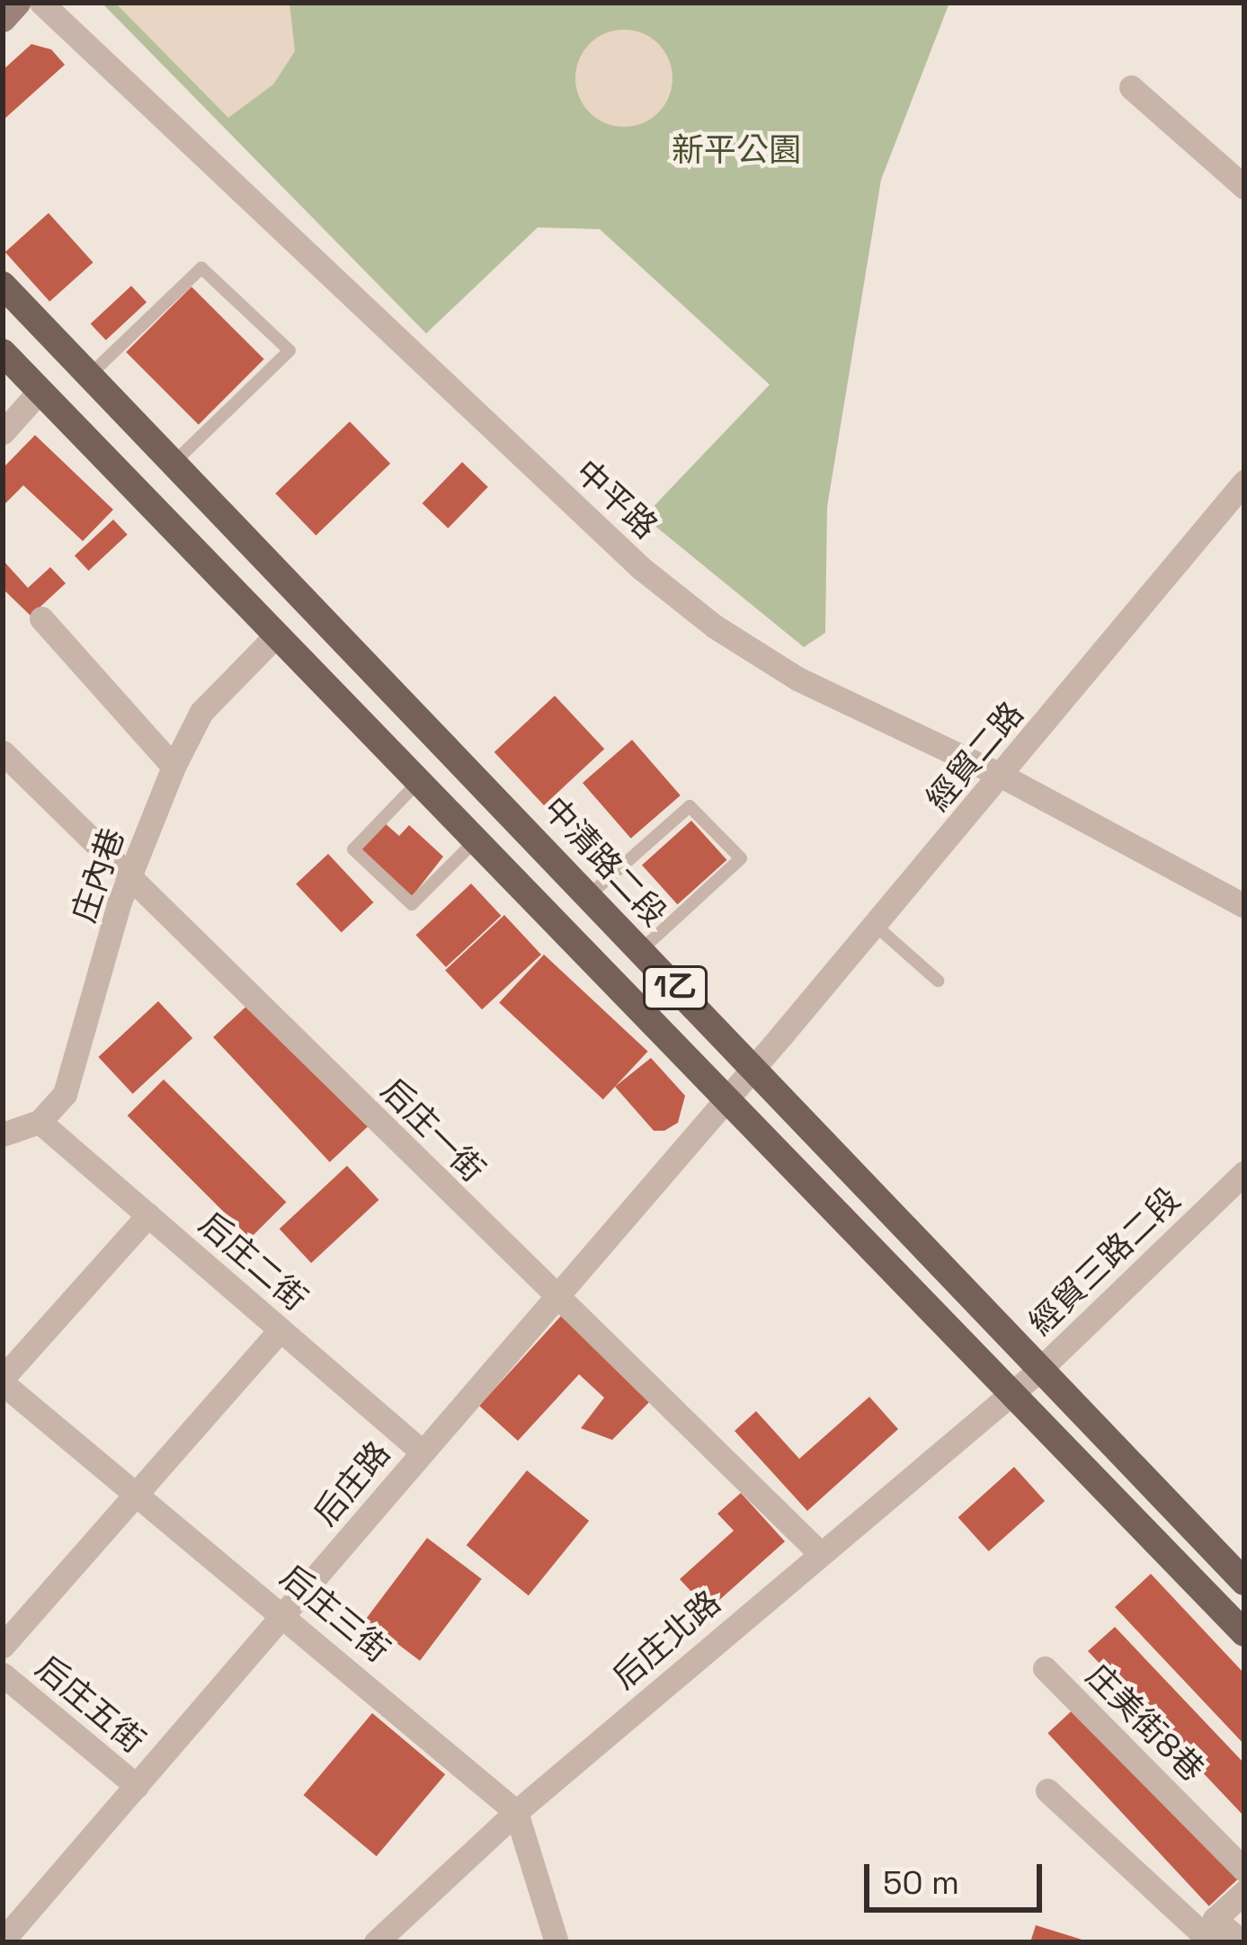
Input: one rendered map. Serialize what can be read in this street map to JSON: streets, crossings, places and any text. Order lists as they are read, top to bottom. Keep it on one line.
{"streets":{"main road":["中清路二段","1乙"],"street":["中平路","經貿二路","庄內巷","后庄一街","后庄二街","經貿三路二段","后庄路","后庄三街","后庄北路","后庄五街","庄美街8巷"]},"crossings":[["中平路","經貿二路"],["經貿二路","中清路二段"],["經貿二路","后庄路"],["中清路二段","經貿三路二段"],["中清路二段","后庄路"],["庄內巷","1乙"],["庄內巷","后庄一街"],["庄內巷","后庄二街"],["1乙","經貿三路二段"],["1乙","后庄路"],["1乙","后庄北路"],["后庄一街","后庄路"],["后庄一街","后庄北路"],["后庄二街","后庄路"],["經貿三路二段","后庄北路"],["后庄路","后庄三街"],["后庄路","后庄五街"],["后庄三街","后庄北路"]],"parks":["新平公園"],"scale_bar":"50 m"}
